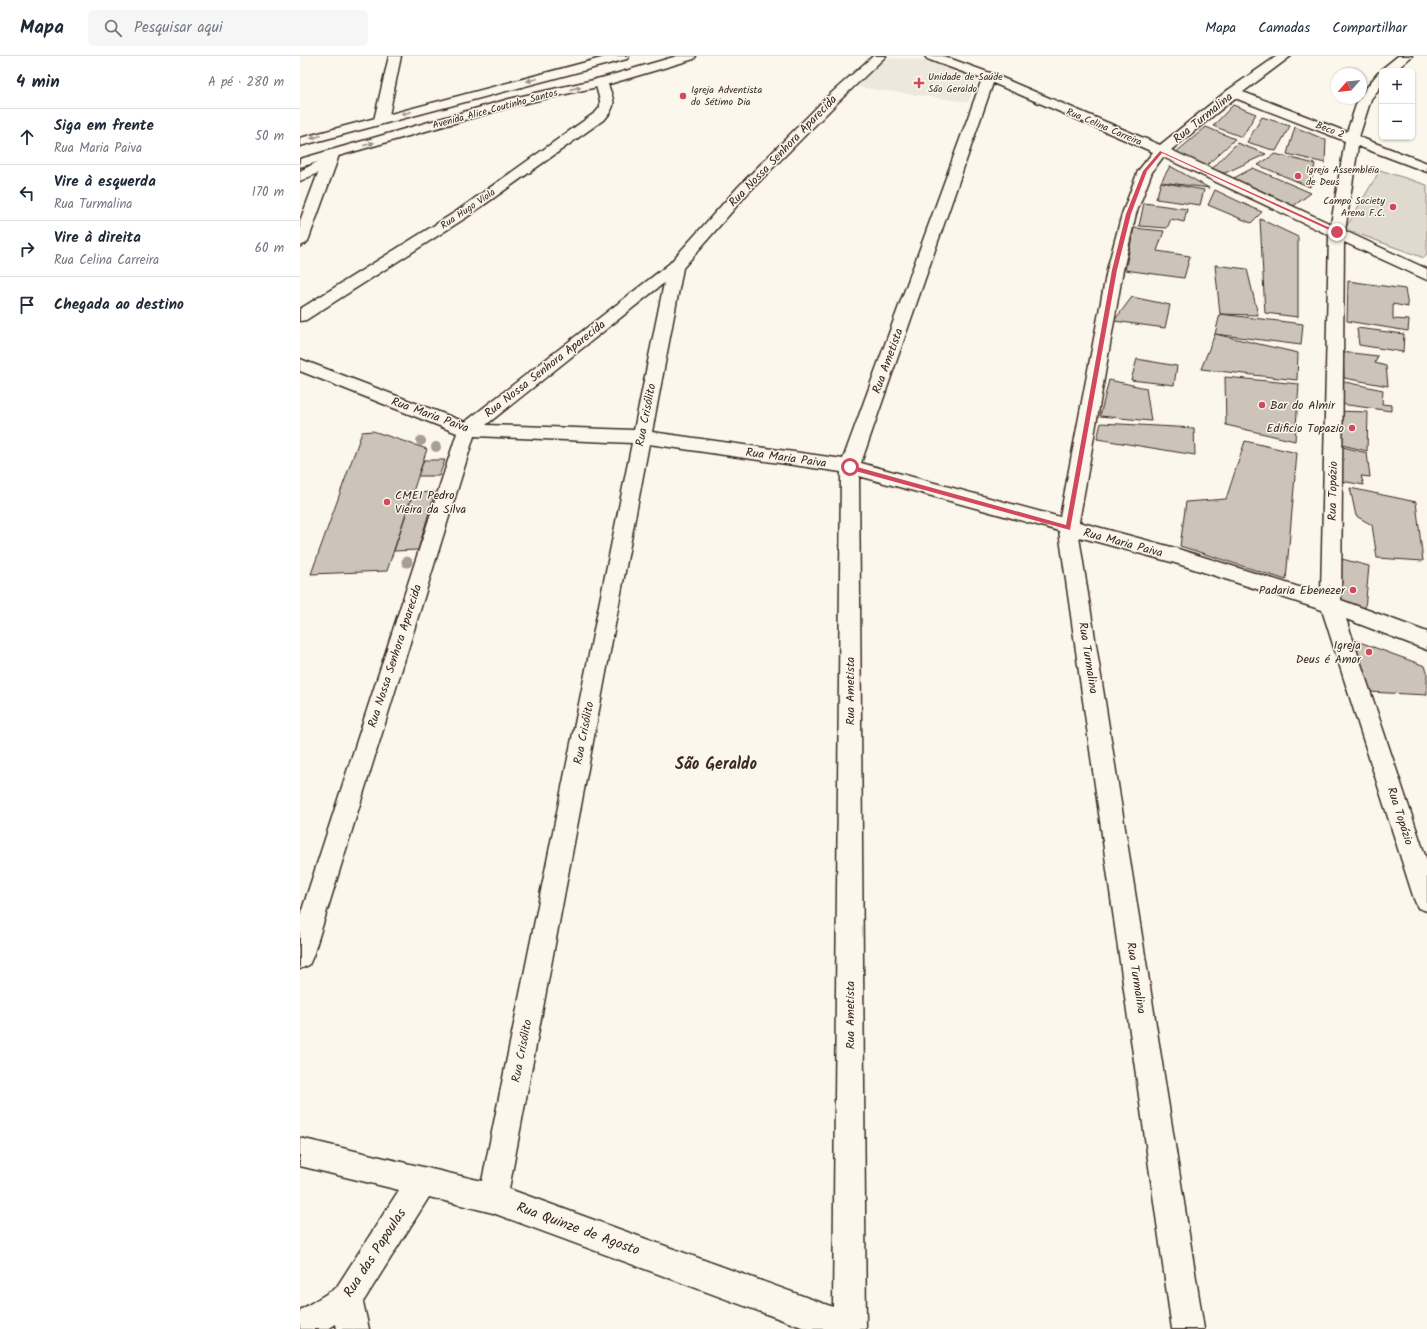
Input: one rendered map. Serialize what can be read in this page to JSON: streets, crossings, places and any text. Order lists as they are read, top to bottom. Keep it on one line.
{"streets":{"street":["Avenida Alice Coutinho Santos","Rua Turmalina","Rua Celina Carreira","Beco 2","Rua Nossa Senhora Aparecida","Rua Hugo Viola","Rua Ametista","Rua Maria Paiva","Rua Crisólito","Rua Topázio","Rua Quinze de Agosto","Rua das Papoulas"]},"crossings":[["Avenida Alice Coutinho Santos","Rua Hugo Viola"],["Rua Turmalina","Rua Celina Carreira"],["Rua Turmalina","Beco 2"],["Rua Turmalina","Rua Maria Paiva"],["Rua Celina Carreira","Rua Ametista"],["Rua Celina Carreira","Rua Topázio"],["Beco 2","Rua Topázio"],["Rua Nossa Senhora Aparecida","Rua Maria Paiva"],["Rua Nossa Senhora Aparecida","Rua Crisólito"],["Rua Ametista","Rua Maria Paiva"],["Rua Ametista","Rua Quinze de Agosto"],["Rua Maria Paiva","Rua Crisólito"],["Rua Maria Paiva","Rua Topázio"],["Rua Crisólito","Rua Quinze de Agosto"],["Rua Quinze de Agosto","Rua das Papoulas"]],"districts":["São Geraldo"],"places":{"health":["Unidade de Saúde São Geraldo"],"other":["Igreja Adventista do Sétimo Dia","Igreja Assembléia de Deus","Campo Society Arena F.C.","Bar do Almir","Edificio Topazio","CMEI Pedro Vieira da Silva","Padaria Ebenezer","Igreja Deus é Amor"]},"north":"bottom left","page":{"header":"Mapa","search":"Pesquisar aqui","nav":["Mapa","Camadas","Compartilhar"],"heading":["4 min","A pé · 280 m"],"map_buttons":["+","−"],"list":[["Siga em frente","Rua Maria Paiva","50 m"],["Vire à esquerda","Rua Turmalina","170 m"],["Vire à direita","Rua Celina Carreira","60 m"],"Chegada ao destino"]}}
